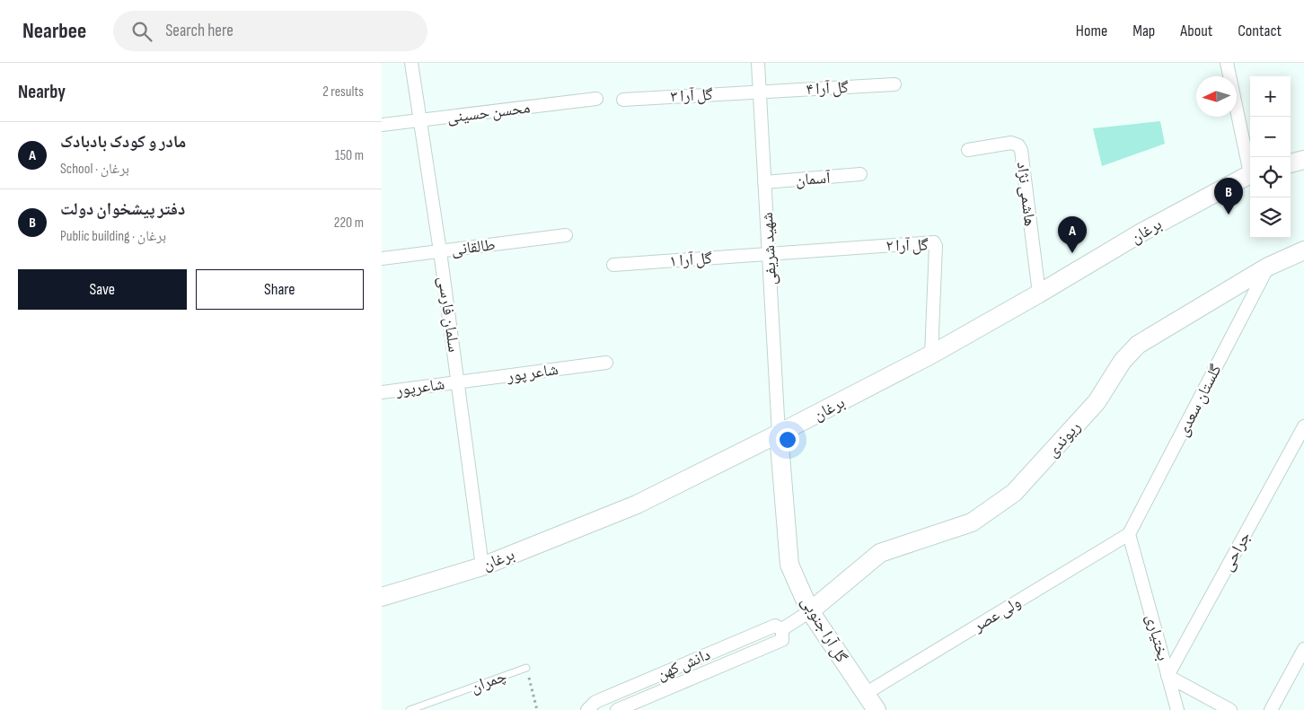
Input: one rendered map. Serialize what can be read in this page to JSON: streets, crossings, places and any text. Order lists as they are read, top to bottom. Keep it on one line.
{"streets":{"main road":["برغان","ریوندی","گل آرا جنوبی"],"street":["گل آرا ۴","گل آرا ۳","محسن حسینی","آسمان","هاشمی نژاد","گل آرا ۲","طالقانی","شهید شریفی","گل آرا ۱","سلمان فارسی","شاعر پور","شاعرپور","گلستان سعدی","جراحی","ولی عصر","بختیاری","دانش کهن"],"lane":["چمران"]},"crossings":[["گل آرا ۴","گل آرا ۳"],["گل آرا ۴","شهید شریفی"],["گل آرا ۳","شهید شریفی"],["محسن حسینی","سلمان فارسی"],["آسمان","شهید شریفی"],["هاشمی نژاد","برغان"],["برغان","گل آرا ۲"],["برغان","شهید شریفی"],["برغان","سلمان فارسی"],["برغان","گل آرا جنوبی"],["گل آرا ۲","شهید شریفی"],["گل آرا ۲","گل آرا ۱"],["طالقانی","سلمان فارسی"],["شهید شریفی","گل آرا ۱"],["شهید شریفی","گل آرا جنوبی"],["سلمان فارسی","شاعر پور"],["سلمان فارسی","شاعرپور"],["شاعر پور","شاعرپور"],["گلستان سعدی","ریوندی"],["گلستان سعدی","ولی عصر"],["گلستان سعدی","بختیاری"],["ریوندی","گل آرا جنوبی"],["ریوندی","دانش کهن"],["جراحی","بختیاری"],["ولی عصر","گل آرا جنوبی"],["ولی عصر","بختیاری"],["گل آرا جنوبی","دانش کهن"]],"north":"left","page":{"header":"Nearbee","search":"Search here","nav":["Home","Map","About","Contact"],"heading":["Nearby","2 results"],"map_buttons":["+","−"],"list":[{"mark":"A","name":"مادر و کودک بادبادک","note":"School · برغان","value":"150 m"},{"mark":"B","name":"دفتر پیشخوان دولت","note":"Public building · برغان","value":"220 m"}],"pins":["B","A"],"buttons":["Save","Share"]}}
